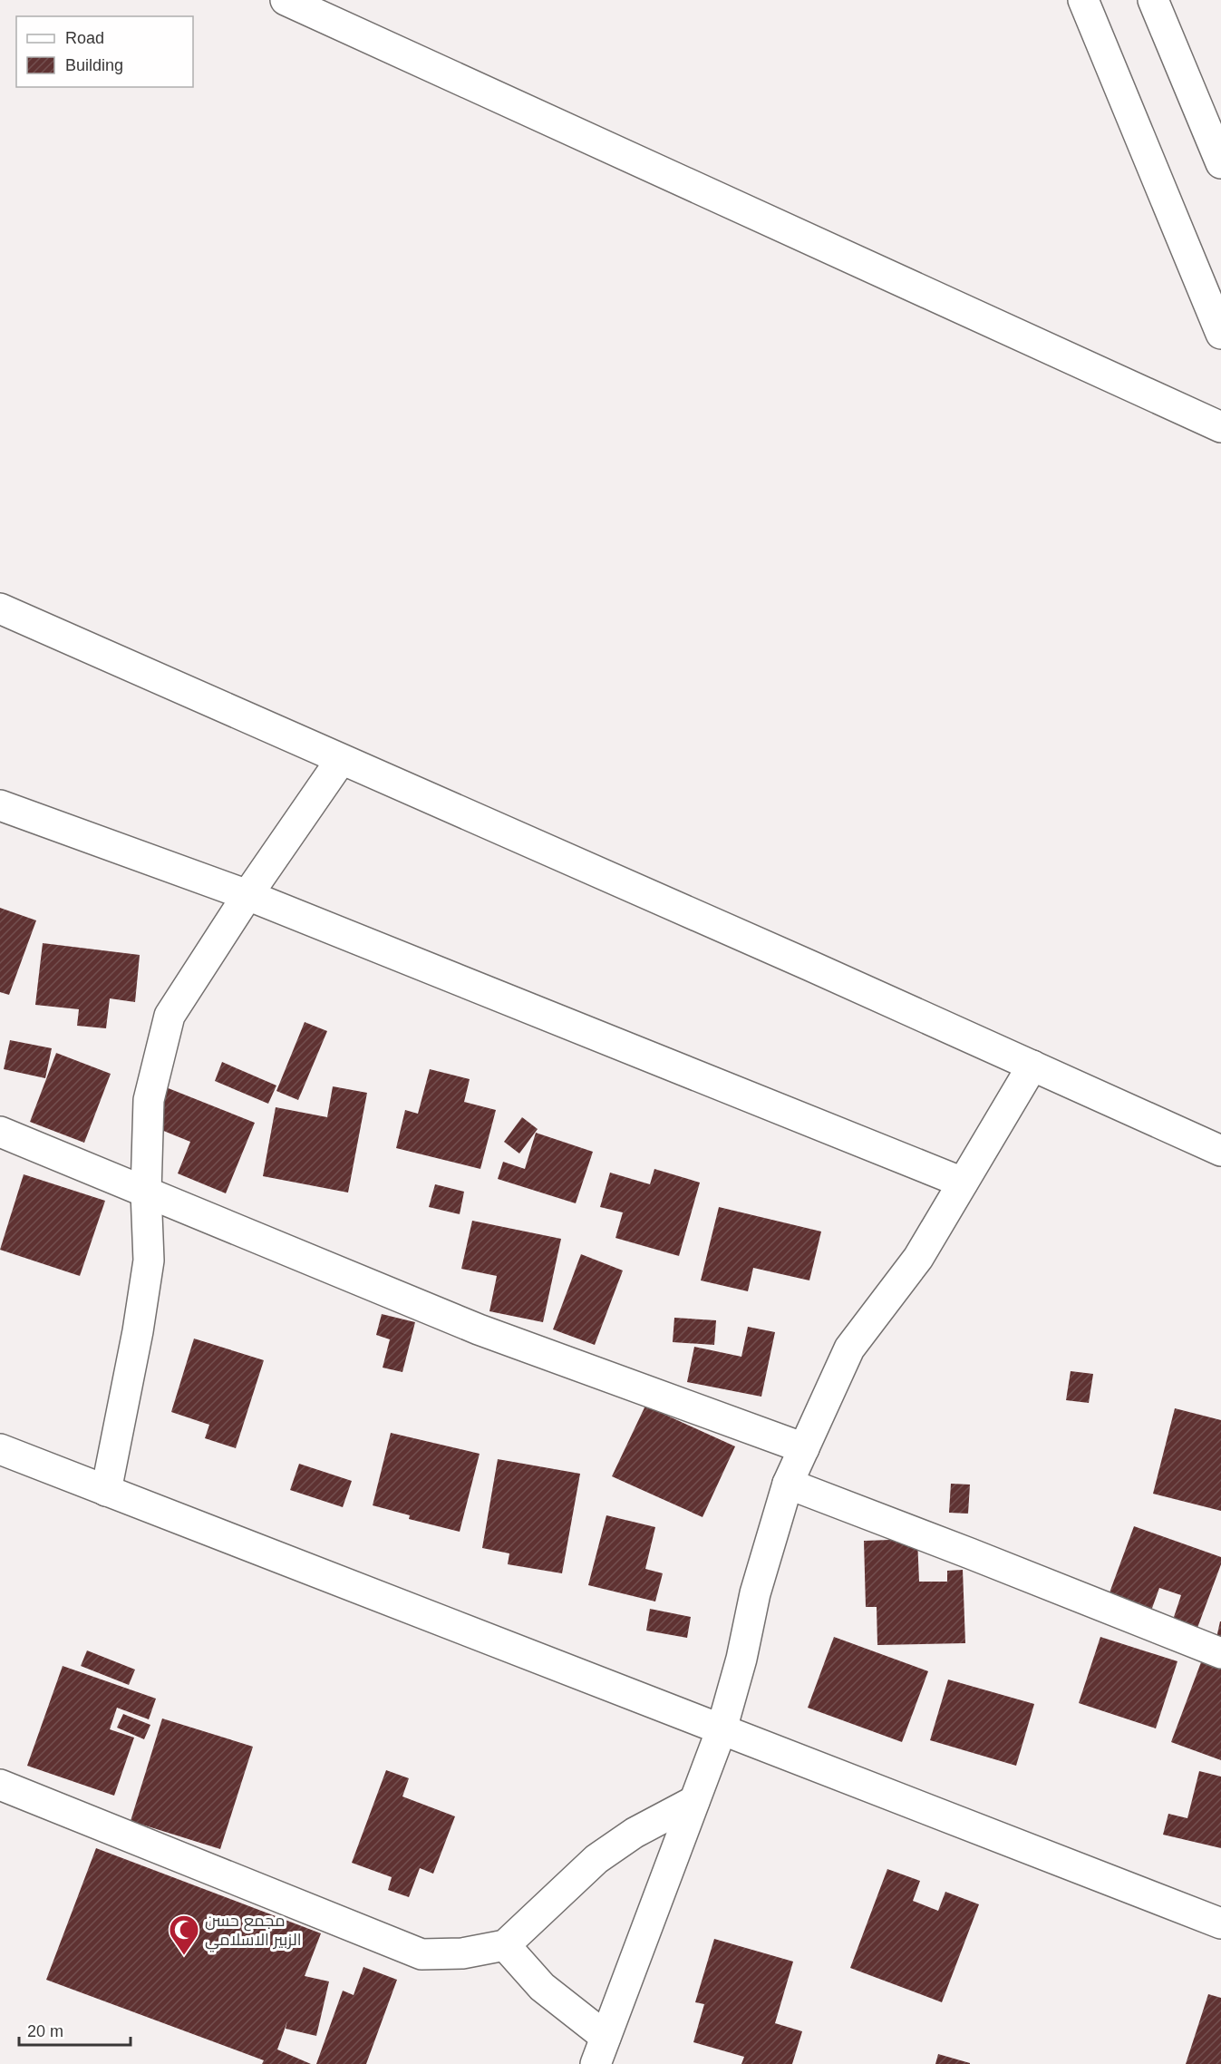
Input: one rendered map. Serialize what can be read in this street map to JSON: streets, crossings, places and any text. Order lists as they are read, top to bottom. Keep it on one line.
{"places":{"mosque":["مجمع حسن الزبير الاسلامي"]},"legend":["Road","Building"],"scale_bar":"20 m"}
